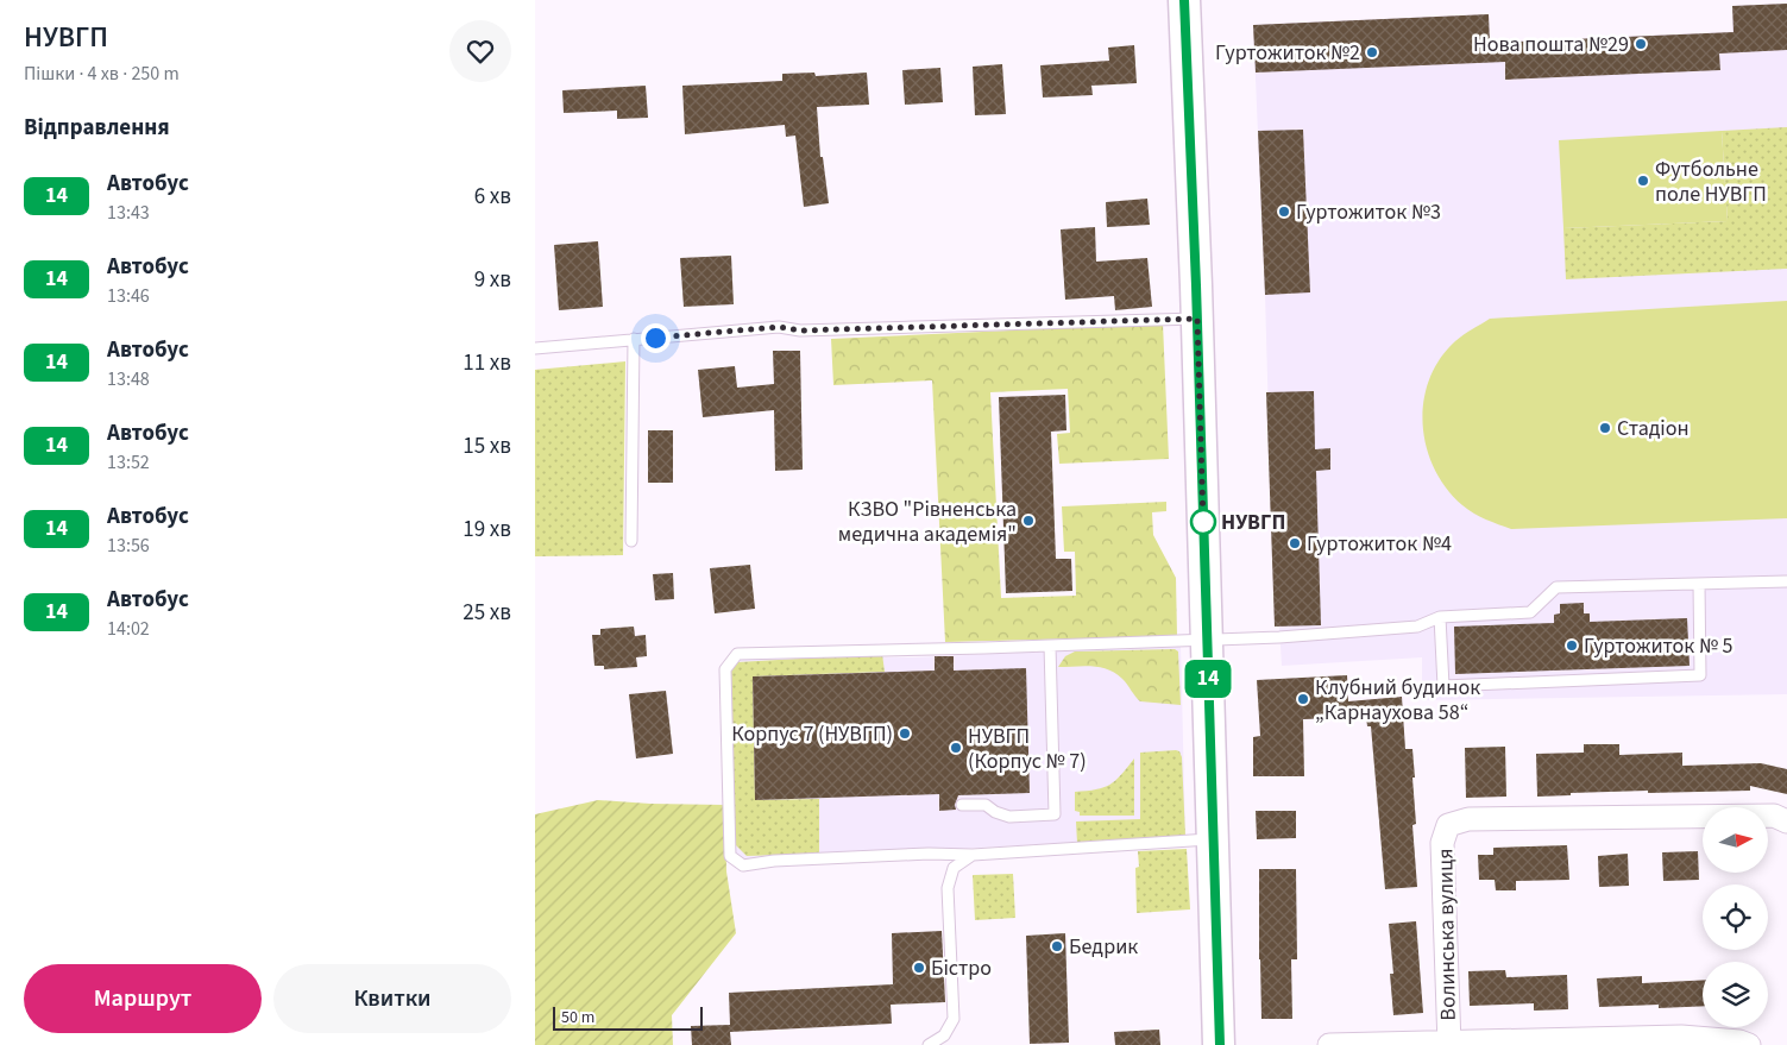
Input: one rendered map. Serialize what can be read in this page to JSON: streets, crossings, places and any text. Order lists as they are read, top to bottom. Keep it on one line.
{"streets":{"street":["Волинська вулиця"]},"places":["Нова пошта №29","Гуртожиток №2","Футбольне поле НУВГП","Гуртожиток №3","Стадіон","КЗВО \"Рівненська медична академія\"","НУВГП","Гуртожиток №4","Гуртожиток № 5","Клубний будинок „Карнаухова 58“","Корпус 7 (НУВГП)","НУВГП (Корпус № 7)","Бедрик","Бістро"],"lines":["bus line 14"],"scale_bar":"50 m","north":"right","page":{"heading":[["НУВГП","Пішки · 4 хв · 250 m"],"Відправлення"],"on_map":"14","list":[{"mark":"14","name":"Автобус","note":"13:43","value":"6 хв"},{"mark":"14","name":"Автобус","note":"13:46","value":"9 хв"},{"mark":"14","name":"Автобус","note":"13:48","value":"11 хв"},{"mark":"14","name":"Автобус","note":"13:52","value":"15 хв"},{"mark":"14","name":"Автобус","note":"13:56","value":"19 хв"},{"mark":"14","name":"Автобус","note":"14:02","value":"25 хв"}],"buttons":["Маршрут","Квитки"],"scale":"50 m"}}
